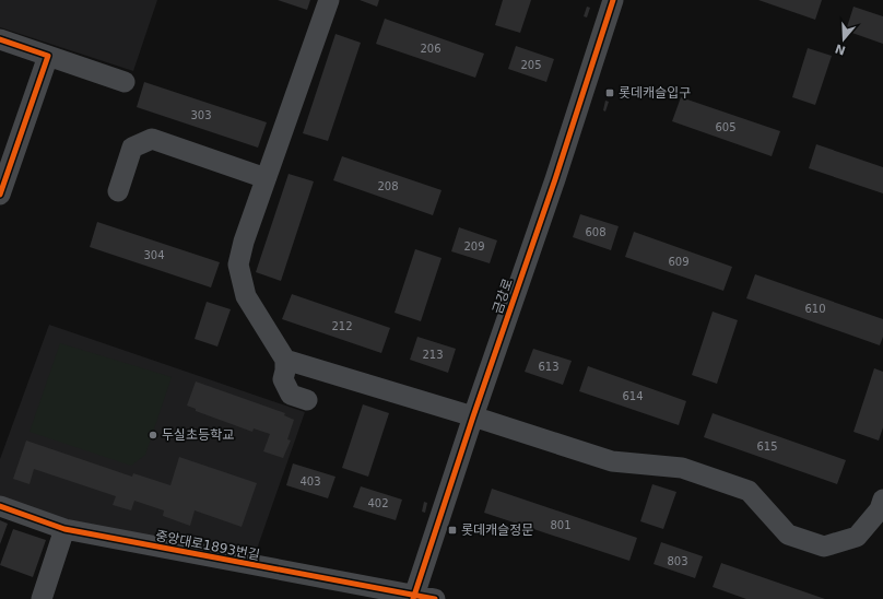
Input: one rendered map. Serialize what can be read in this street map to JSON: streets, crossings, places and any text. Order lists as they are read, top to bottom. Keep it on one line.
{"streets":{"street":["금강로","중앙대로1893번길"]},"crossings":[["금강로","중앙대로1893번길"]],"places":{"transit":["롯데캐슬입구","롯데캐슬정문"],"other":["두실초등학교"]},"house_numbers":["206","205","303","605","208","608","209","304","609","610","212","213","613","614","615","403","402","801","803"],"north":"bottom"}
